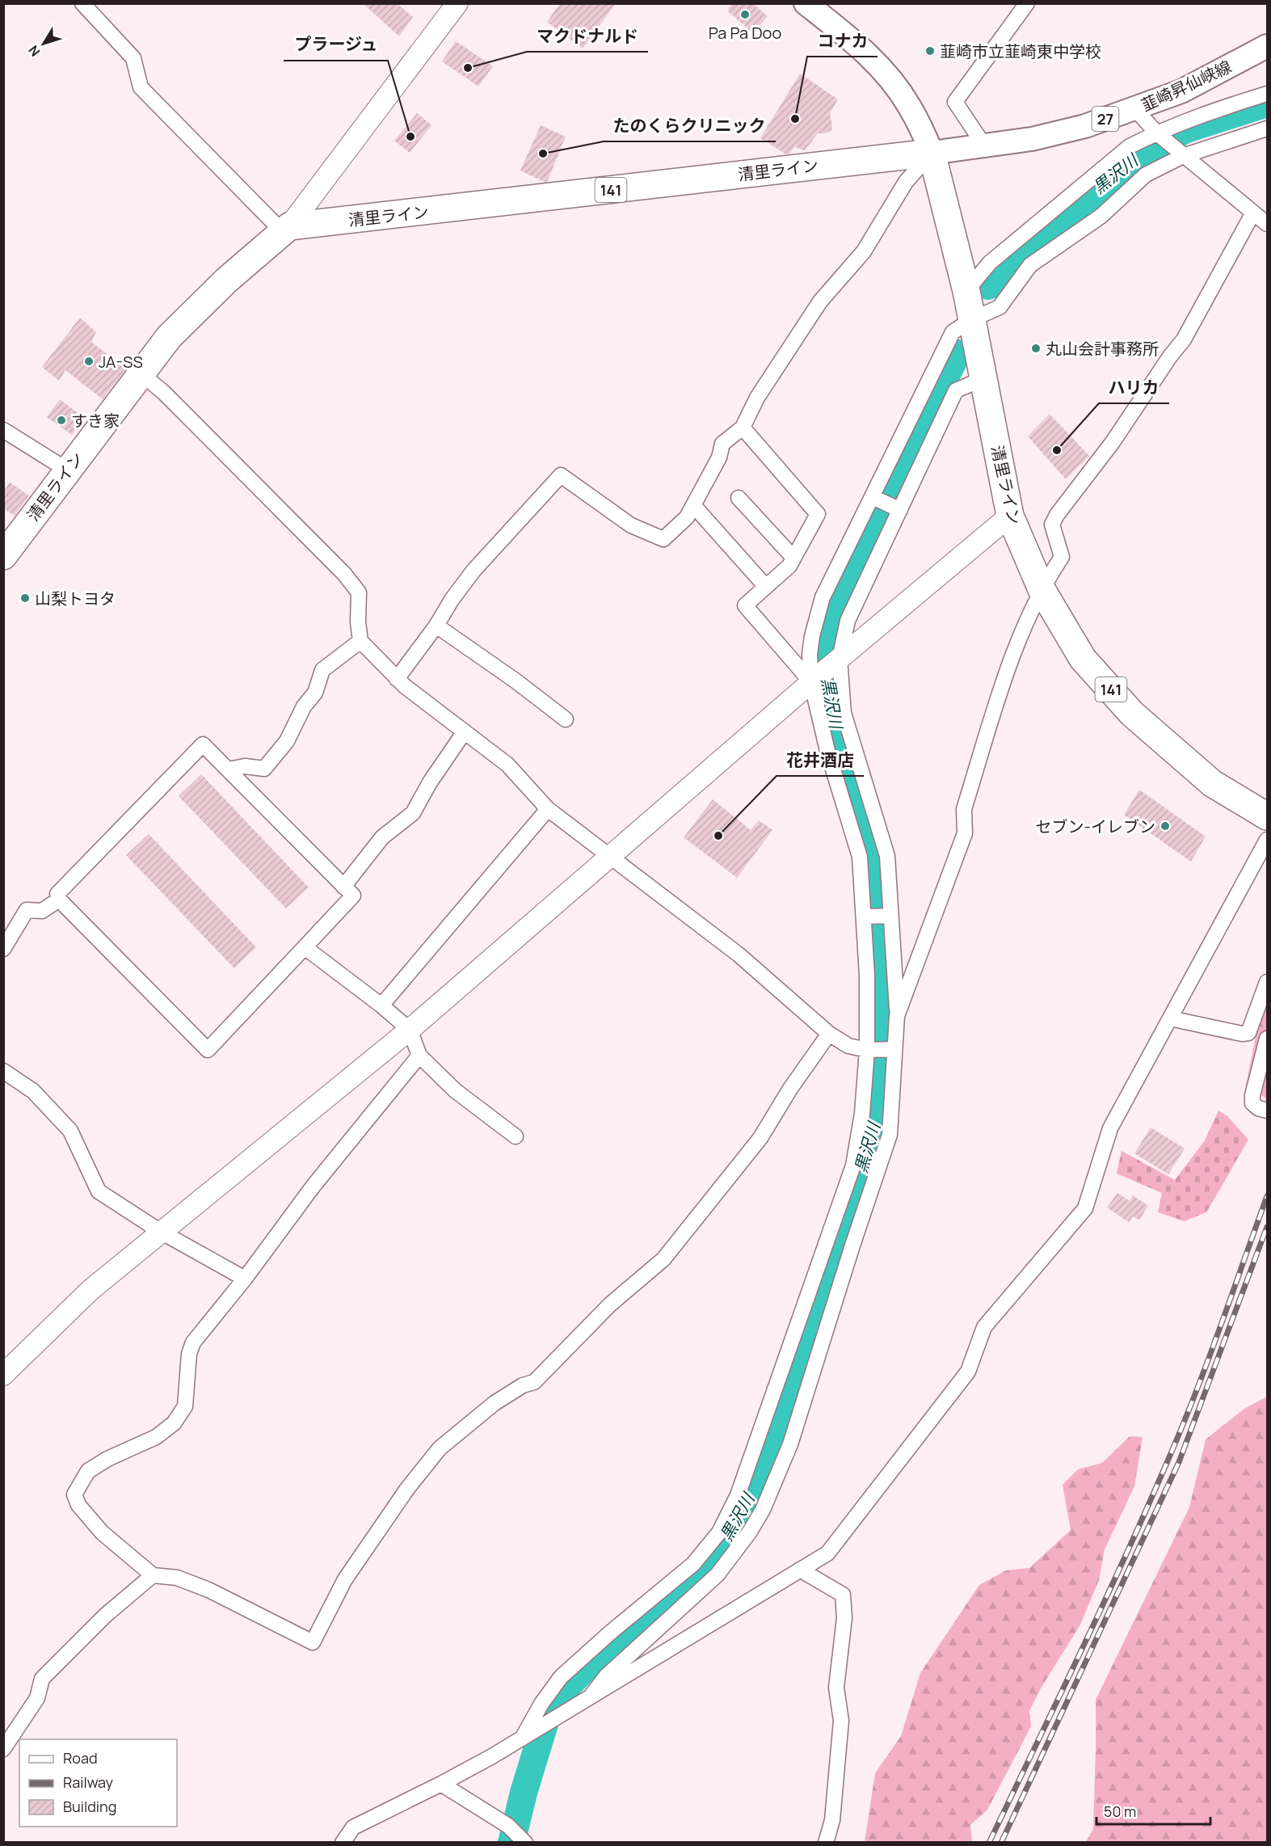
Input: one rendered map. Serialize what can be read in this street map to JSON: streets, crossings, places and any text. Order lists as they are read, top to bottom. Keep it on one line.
{"streets":{"highway":["清里ライン","141"],"main road":["韮崎昇仙峡線","27"]},"crossings":[["韮崎昇仙峡線","清里ライン"]],"water":["黒沢川"],"places":["Pa Pa Doo","韮崎市立韮崎東中学校","マクドナルド","コナカ","プラージュ","たのくらクリニック","丸山会計事務所","JA-SS","すき家","ハリカ","山梨トヨタ","セブン-イレブン","花井酒店"],"legend":["Road","Railway","Building"],"scale_bar":"50 m","north":"bottom left"}
